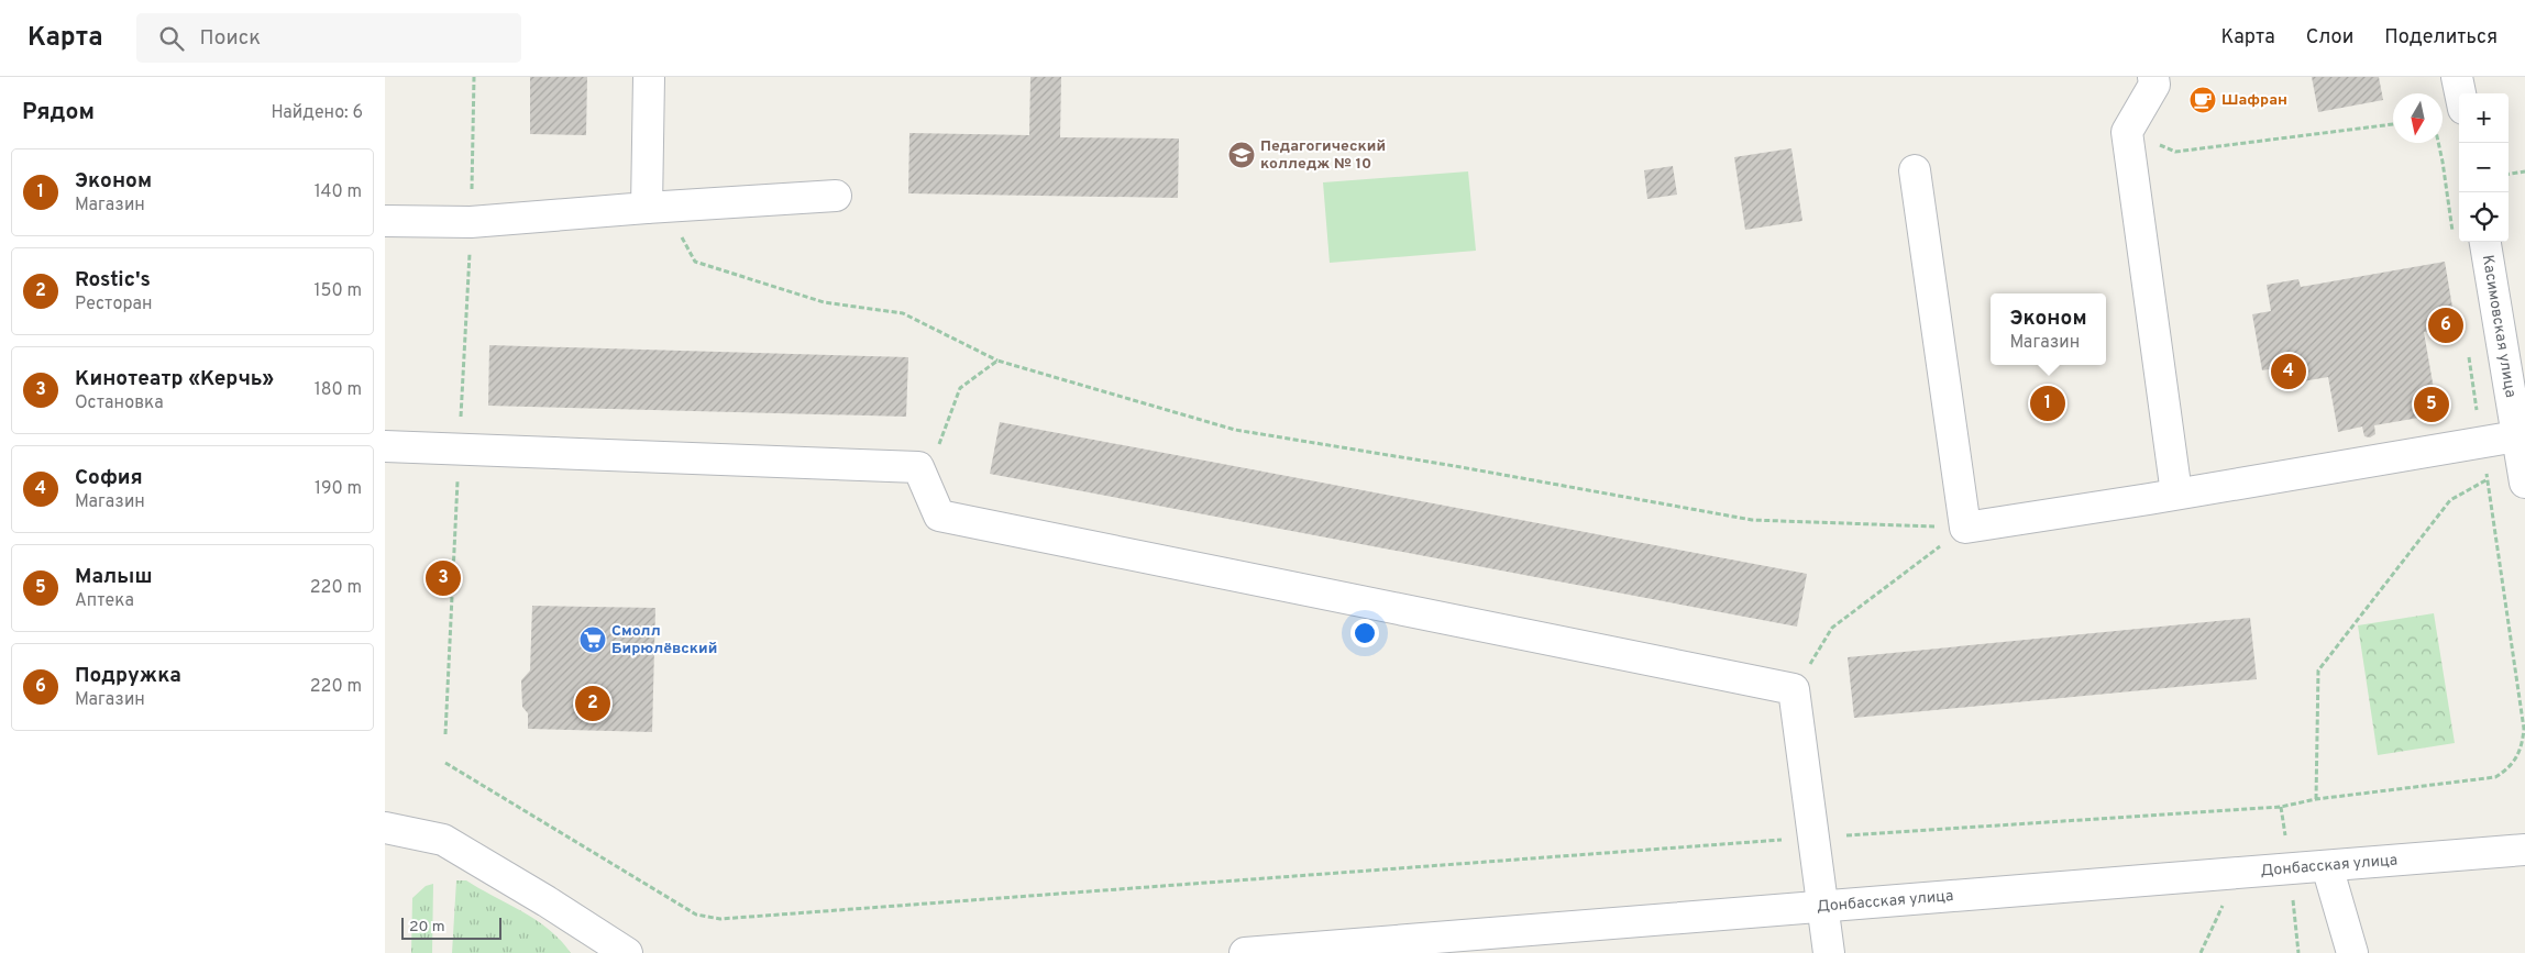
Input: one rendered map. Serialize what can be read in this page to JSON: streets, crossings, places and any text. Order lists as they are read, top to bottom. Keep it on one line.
{"streets":{"street":["Касимовская улица","Донбасская улица"]},"places":{"cafe":["Шафран"],"school or university":["Педагогический колледж № 10"],"supermarket":["Смолл Бирюлёвский"]},"scale_bar":"20 m","north":"bottom","page":{"header":"Карта","search":"Поиск","nav":["Карта","Слои","Поделиться"],"heading":["Рядом","Найдено: 6"],"map_buttons":["+","−"],"list":[{"mark":"1","name":"Эконом","note":"Магазин","value":"140 m"},{"mark":"2","name":"Rostic's","note":"Ресторан","value":"150 m"},{"mark":"3","name":"Кинотеатр «Керчь»","note":"Остановка","value":"180 m"},{"mark":"4","name":"София","note":"Магазин","value":"190 m"},{"mark":"5","name":"Малыш","note":"Аптека","value":"220 m"},{"mark":"6","name":"Подружка","note":"Магазин","value":"220 m"}],"popup":["Эконом","Магазин"],"pins":["6","4","1","5","3","2"],"scale":"20 m"}}
